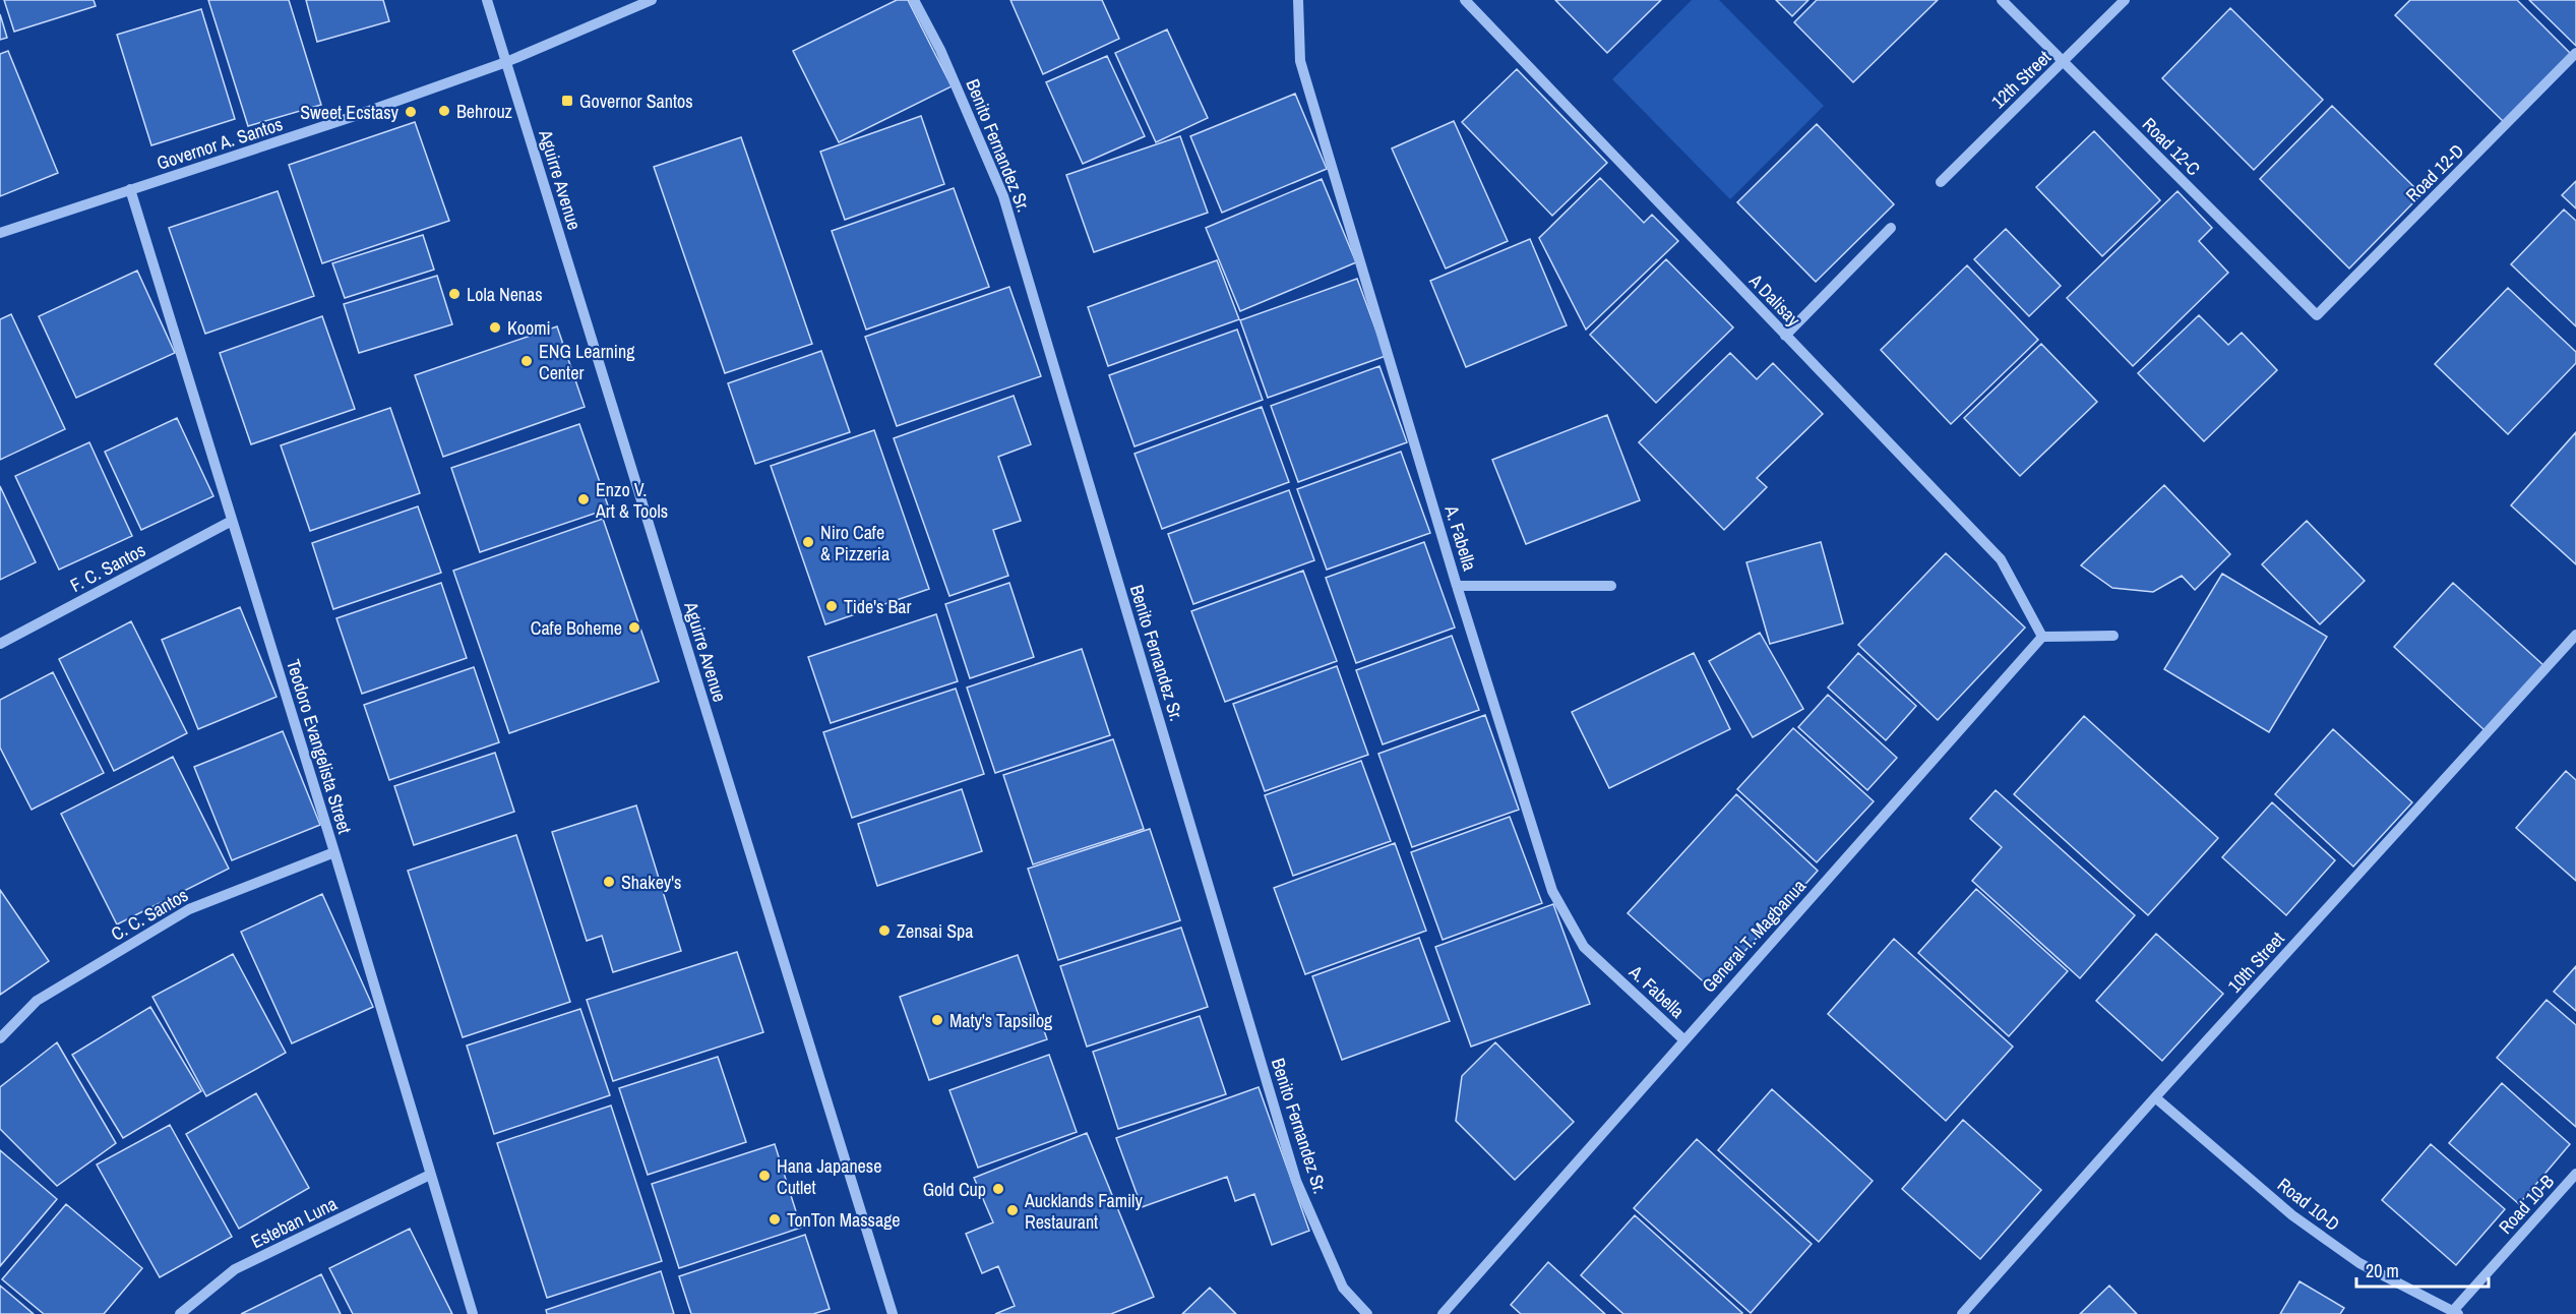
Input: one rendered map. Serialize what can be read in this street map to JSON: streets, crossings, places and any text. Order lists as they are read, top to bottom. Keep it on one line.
{"streets":{"street":["12th Street","Governor A. Santos","Benito Fernandez Sr.","Road 12-C","Road 12-D","Aguirre Avenue","A Dalisay","A. Fabella","F. C. Santos","Teodoro Evangelista Street","C. C. Santos","General T. Magbanua","10th Street","Road 10-D","Road 10-B","Esteban Luna"]},"crossings":[["12th Street","Road 12-C"],["Governor A. Santos","Aguirre Avenue"],["Governor A. Santos","Teodoro Evangelista Street"],["Road 12-C","Road 12-D"],["A Dalisay","General T. Magbanua"],["A. Fabella","General T. Magbanua"],["F. C. Santos","Teodoro Evangelista Street"],["Teodoro Evangelista Street","C. C. Santos"],["Teodoro Evangelista Street","Esteban Luna"],["10th Street","Road 10-D"],["Road 10-D","Road 10-B"]],"places":{"transit":["Governor Santos"],"other":["Behrouz","Sweet Ecstasy","Lola Nenas","Koomi","ENG Learning Center","Enzo V. Art & Tools","Niro Cafe & Pizzeria","Tide's Bar","Cafe Boheme","Shakey's","Zensai Spa","Maty's Tapsilog","Hana Japanese Cutlet","Gold Cup","Aucklands Family Restaurant","TonTon Massage"]},"scale_bar":"20 m"}
